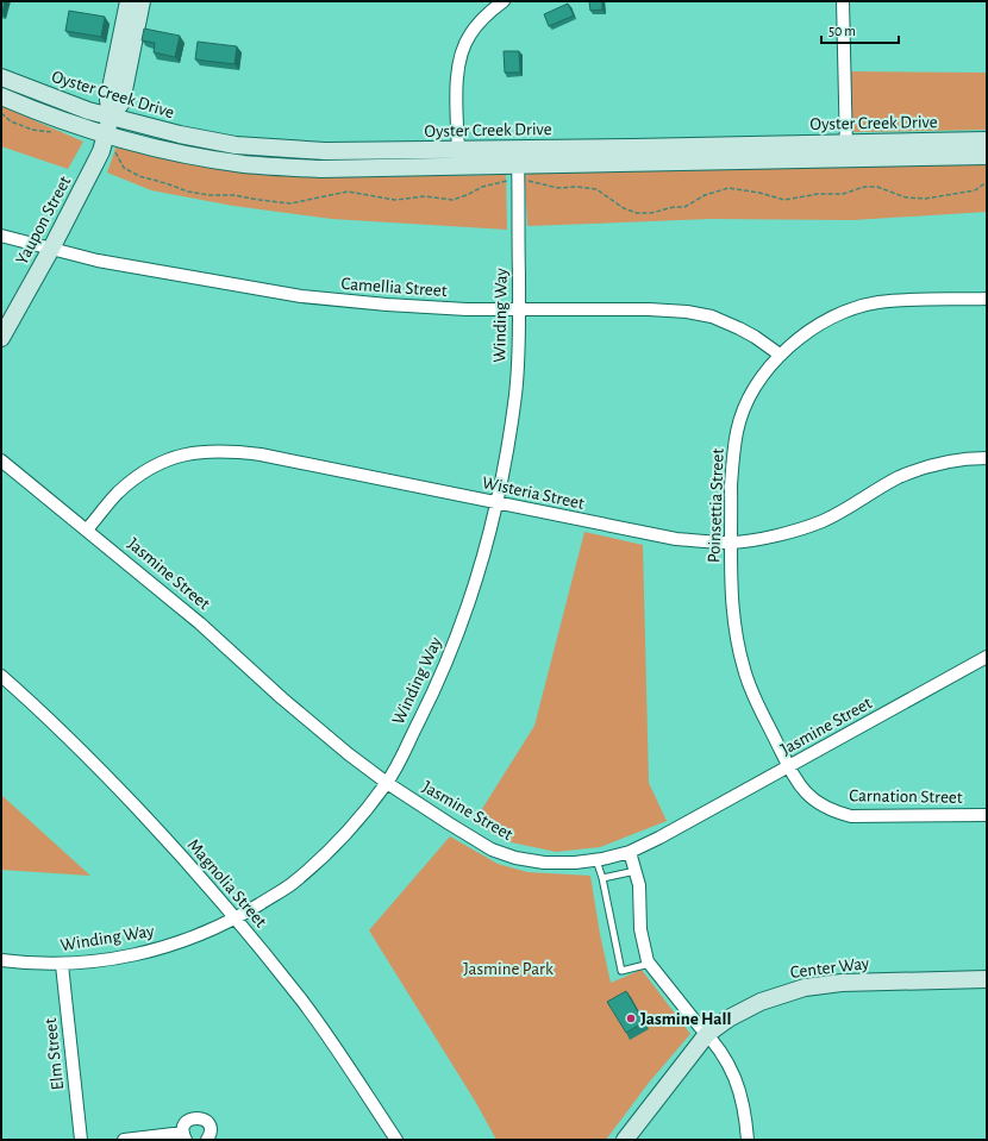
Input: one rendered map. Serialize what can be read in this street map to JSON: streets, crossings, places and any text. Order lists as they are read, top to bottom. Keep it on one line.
{"streets":{"main road":["Oyster Creek Drive","Yaupon Street","Center Way"],"street":["Camellia Street","Winding Way","Wisteria Street","Poinsettia Street","Jasmine Street","Carnation Street","Magnolia Street","Elm Street"]},"crossings":[["Oyster Creek Drive","Yaupon Street"],["Oyster Creek Drive","Winding Way"],["Yaupon Street","Camellia Street"],["Camellia Street","Winding Way"],["Camellia Street","Poinsettia Street"],["Winding Way","Wisteria Street"],["Winding Way","Jasmine Street"],["Winding Way","Magnolia Street"],["Winding Way","Elm Street"],["Wisteria Street","Poinsettia Street"],["Wisteria Street","Jasmine Street"],["Poinsettia Street","Jasmine Street"],["Poinsettia Street","Carnation Street"],["Jasmine Street","Carnation Street"]],"parks":["Jasmine Park"],"places":["Jasmine Hall"],"scale_bar":"50 m"}
